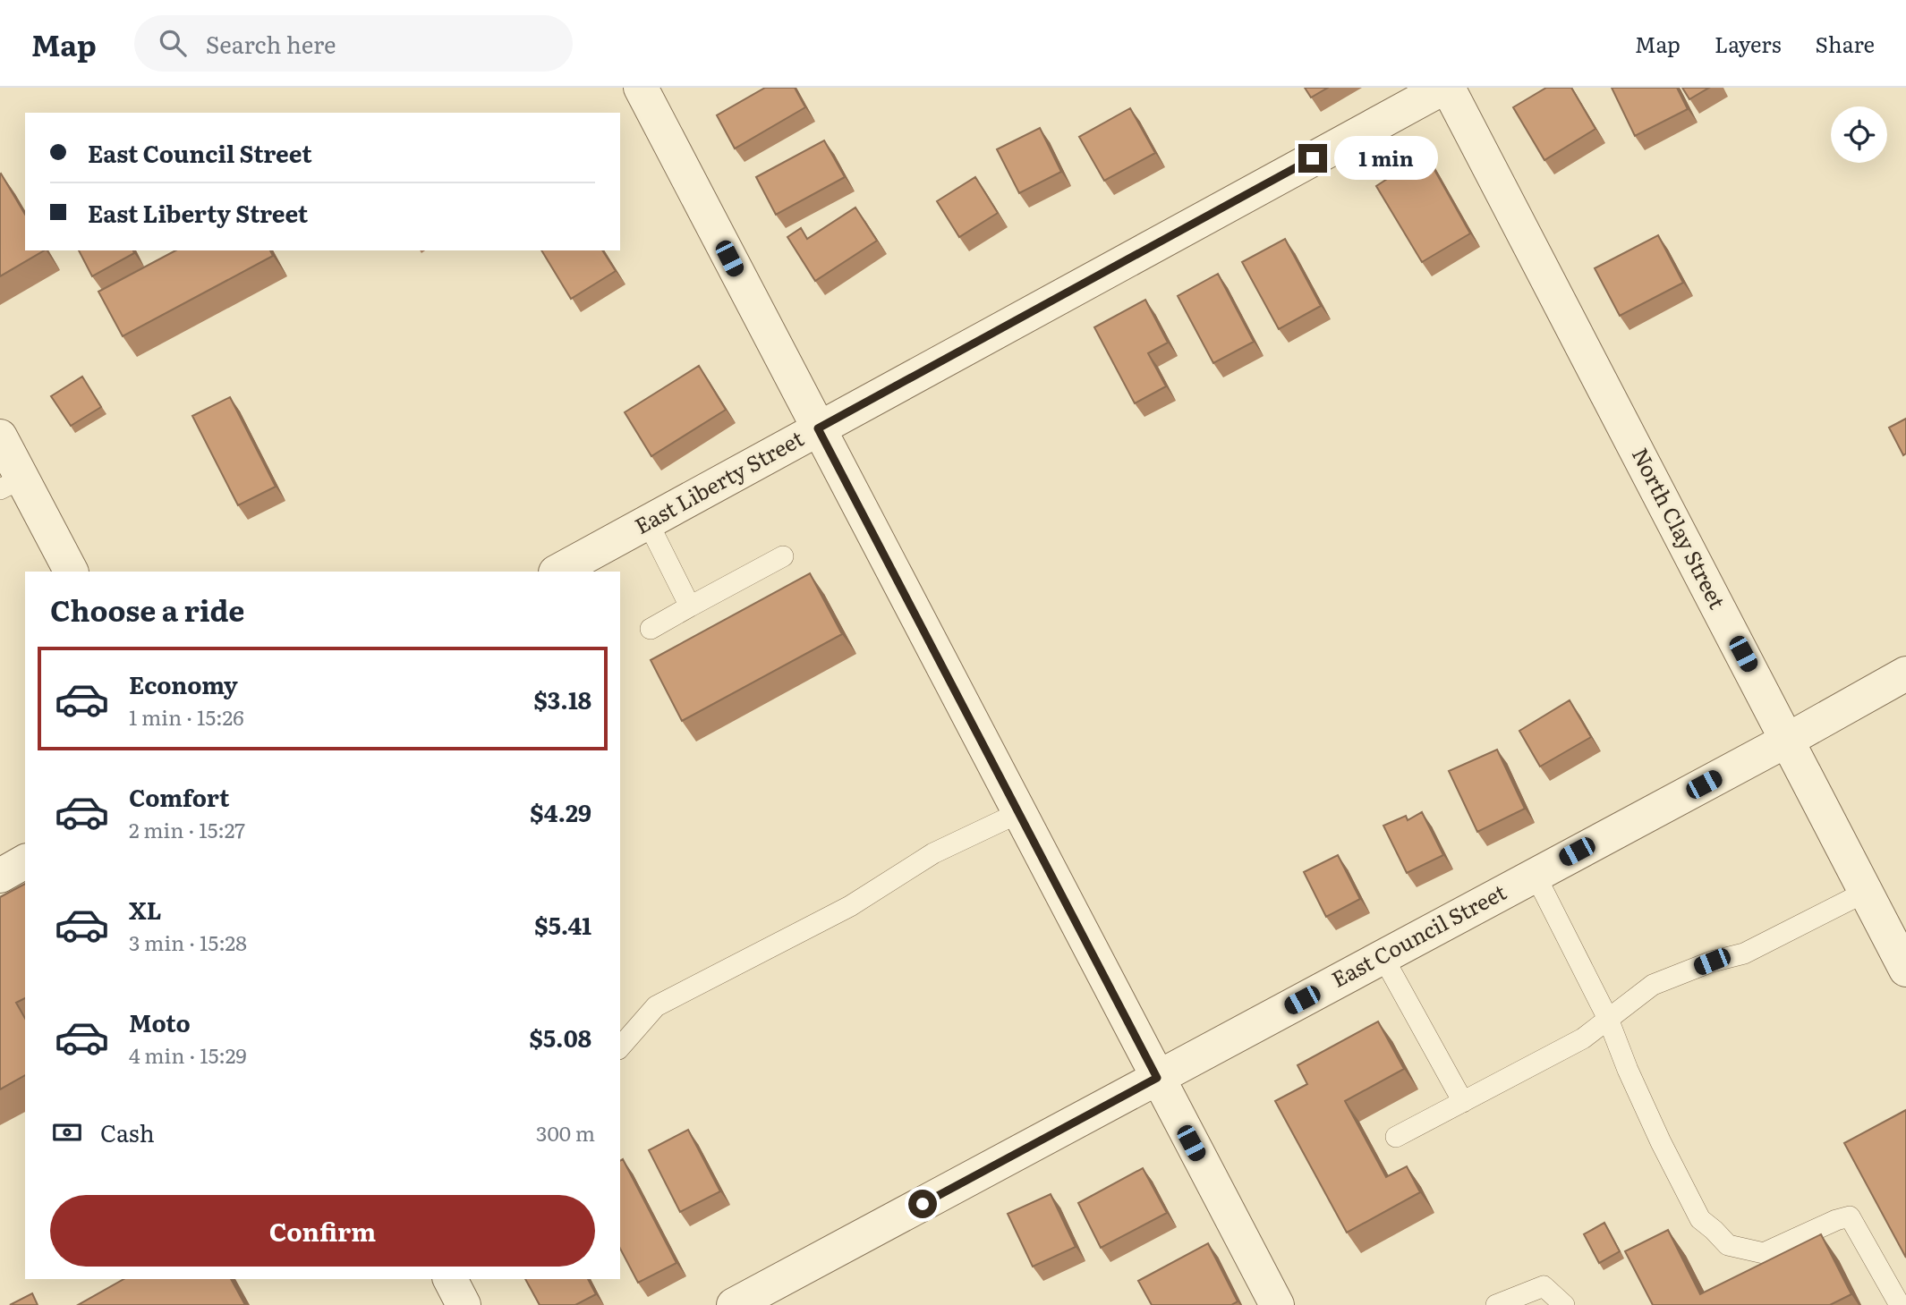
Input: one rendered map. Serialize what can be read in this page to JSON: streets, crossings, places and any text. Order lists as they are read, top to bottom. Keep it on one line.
{"streets":{"street":["East Liberty Street","North Clay Street","East Council Street"]},"crossings":[["East Liberty Street","North Clay Street"],["North Clay Street","East Council Street"]],"page":{"header":"Map","search":"Search here","nav":["Map","Layers","Share"],"banner":["East Council Street","East Liberty Street"],"bubble":"1 min","heading":"Choose a ride","list":[{"name":"Economy","note":"1 min · 15:26","value":"$3.18"},{"name":"Comfort","note":"2 min · 15:27","value":"$4.29"},{"name":"XL","note":"3 min · 15:28","value":"$5.41"},{"name":"Moto","note":"4 min · 15:29","value":"$5.08"}],"pay":["Cash","300 m"],"buttons":"Confirm"}}
